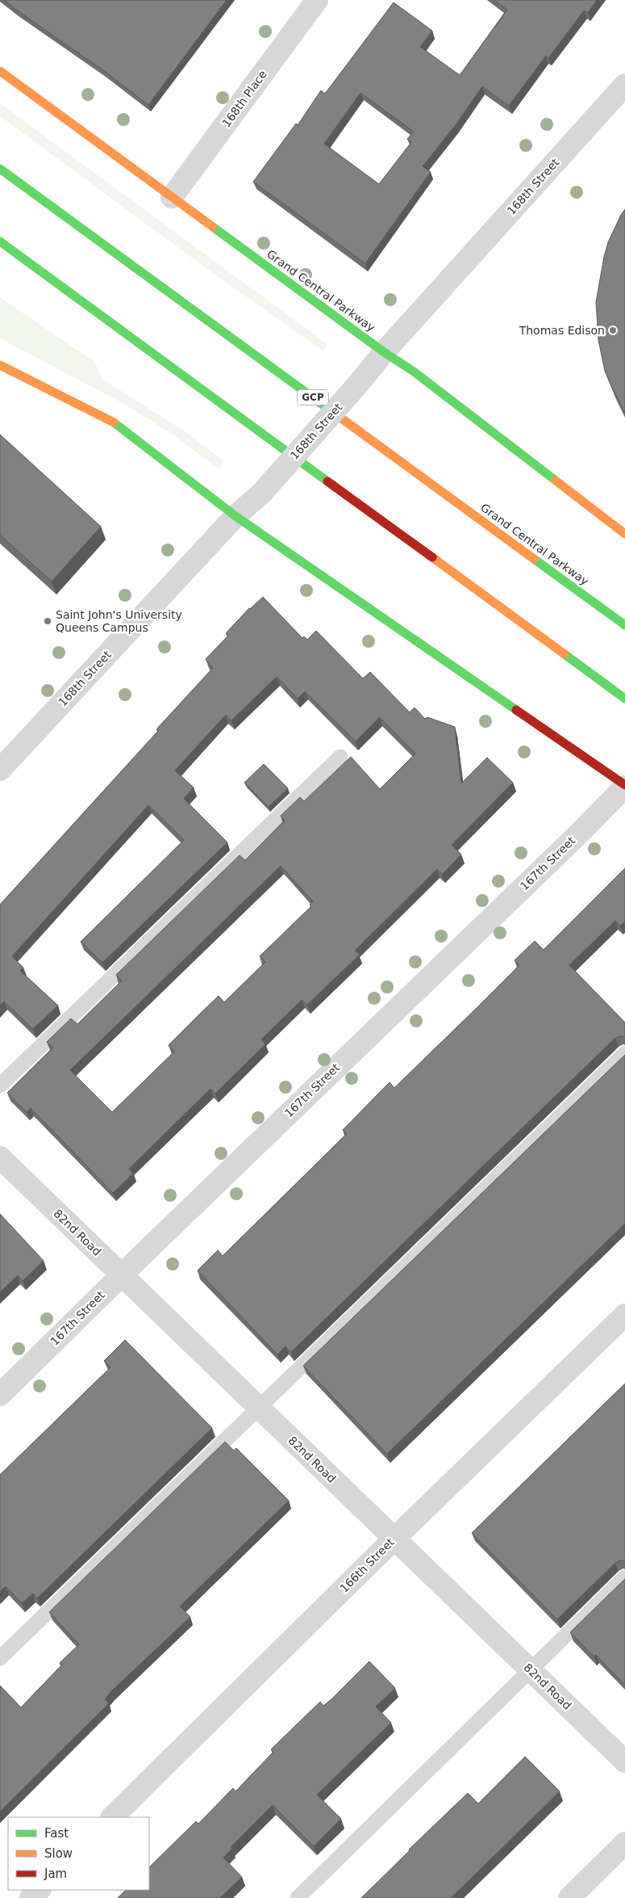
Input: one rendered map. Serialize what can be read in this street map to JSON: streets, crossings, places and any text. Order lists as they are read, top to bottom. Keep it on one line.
{"streets":{"main road":["Grand Central Parkway","GCP"],"street":["168th Place","168th Street","167th Street","82nd Road","166th Street"]},"crossings":[["168th Place","Grand Central Parkway"],["168th Street","Grand Central Parkway"],["167th Street","82nd Road"],["82nd Road","166th Street"]],"places":["Thomas Edison","Saint John's University Queens Campus"],"legend":["Fast","Slow","Jam"]}
